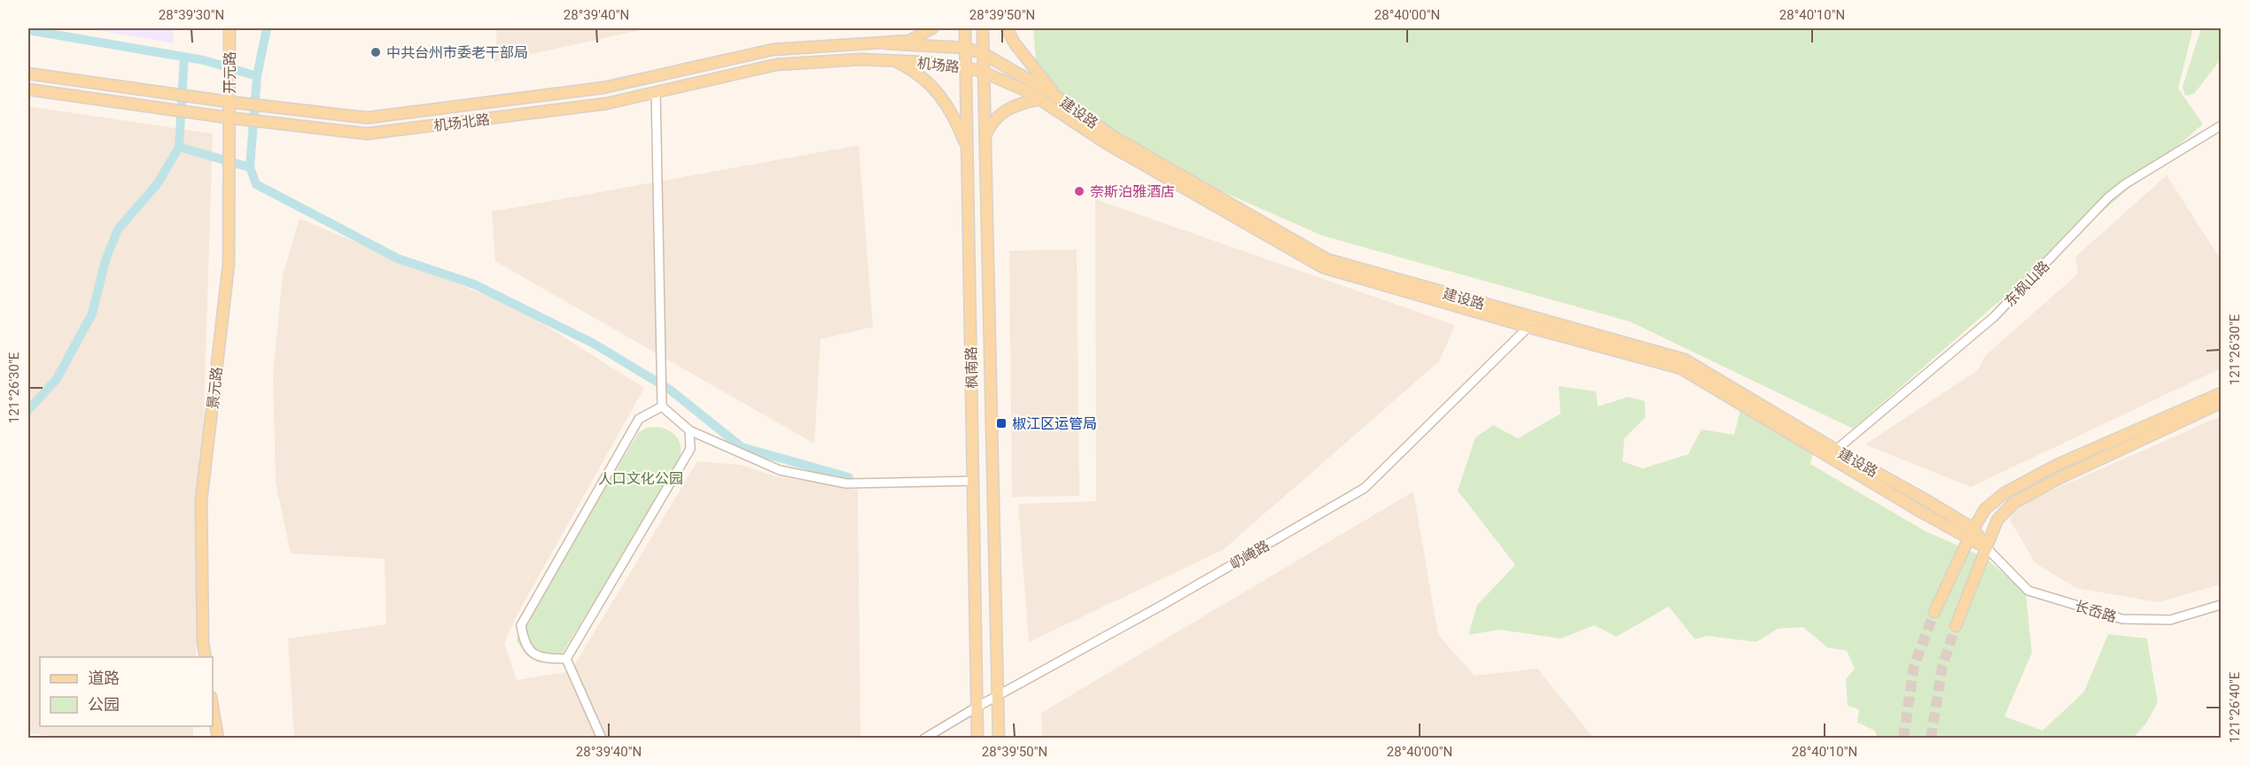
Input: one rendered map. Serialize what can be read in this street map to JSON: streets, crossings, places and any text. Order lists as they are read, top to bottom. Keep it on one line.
{"streets":{"main road":["机场路","开元路","建设路","机场北路","枫南路","景元路"],"street":["东枫山路","屷崦路","长岙路"]},"crossings":[["机场路","建设路"],["机场路","机场北路"],["机场路","枫南路"],["开元路","机场北路"],["开元路","景元路"],["建设路","东枫山路"],["建设路","枫南路"],["建设路","屷崦路"],["建设路","长岙路"],["机场北路","景元路"],["枫南路","屷崦路"]],"parks":["人口文化公园"],"places":{"other":["中共台州市委老干部局","奈斯泊雅酒店"],"transit":["椒江区运管局"]},"legend":["道路","公园"],"coordinates":["28°39'30\"N","28°39'40\"N","28°39'50\"N","28°40'00\"N","28°40'10\"N","121°26'30\"E","121°26'40\"E"]}
